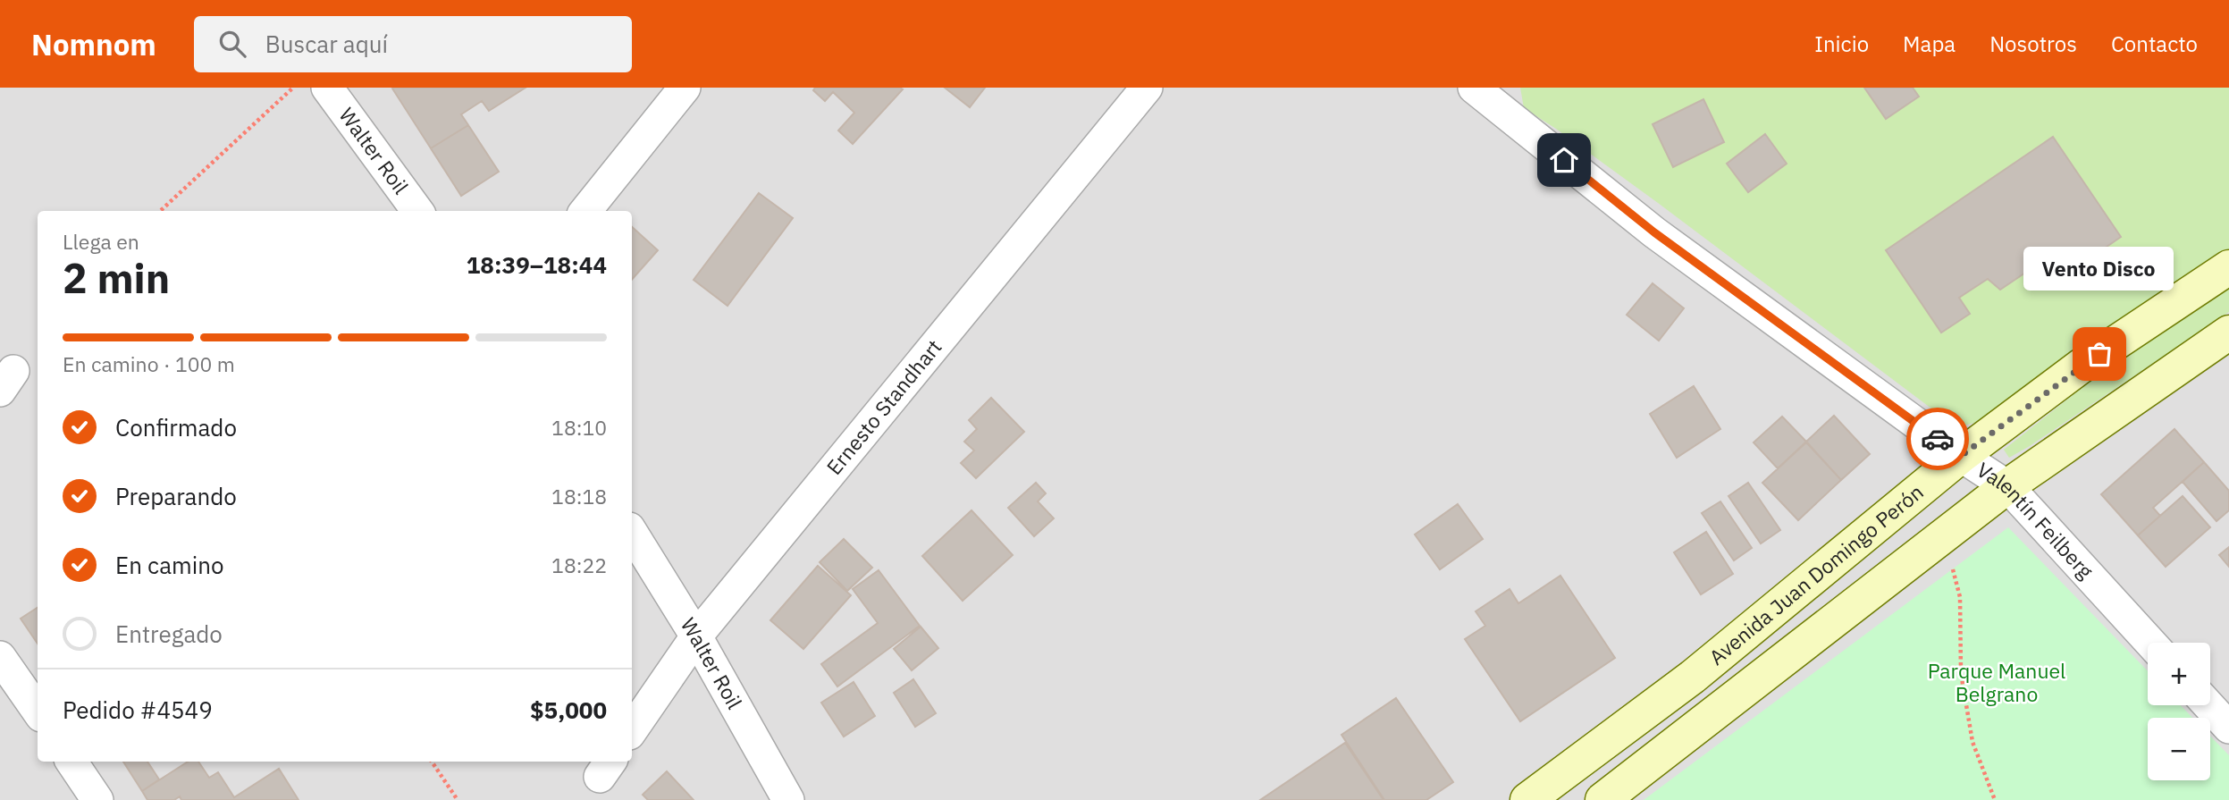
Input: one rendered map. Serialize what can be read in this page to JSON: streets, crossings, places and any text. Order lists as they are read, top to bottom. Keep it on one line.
{"streets":{"street":["Walter Roil","Ernesto Standhart","Valentín Feilberg","Avenida Juan Domingo Perón"]},"crossings":[["Walter Roil","Ernesto Standhart"],["Valentín Feilberg","Avenida Juan Domingo Perón"]],"parks":["Parque Manuel Belgrano"],"places":["Vento Disco"],"page":{"header":"Nomnom","search":"Buscar aquí","nav":["Inicio","Mapa","Nosotros","Contacto"],"heading":["2 min","Llega en","18:39–18:44"],"panel":["Pedido #4549","$5,000"],"bubble":"Vento Disco","bar":"En camino · 100 m","list":[["Confirmado","18:10"],["Preparando","18:18"],["En camino","18:22"],"Entregado"],"map_buttons":["+","−"]}}
